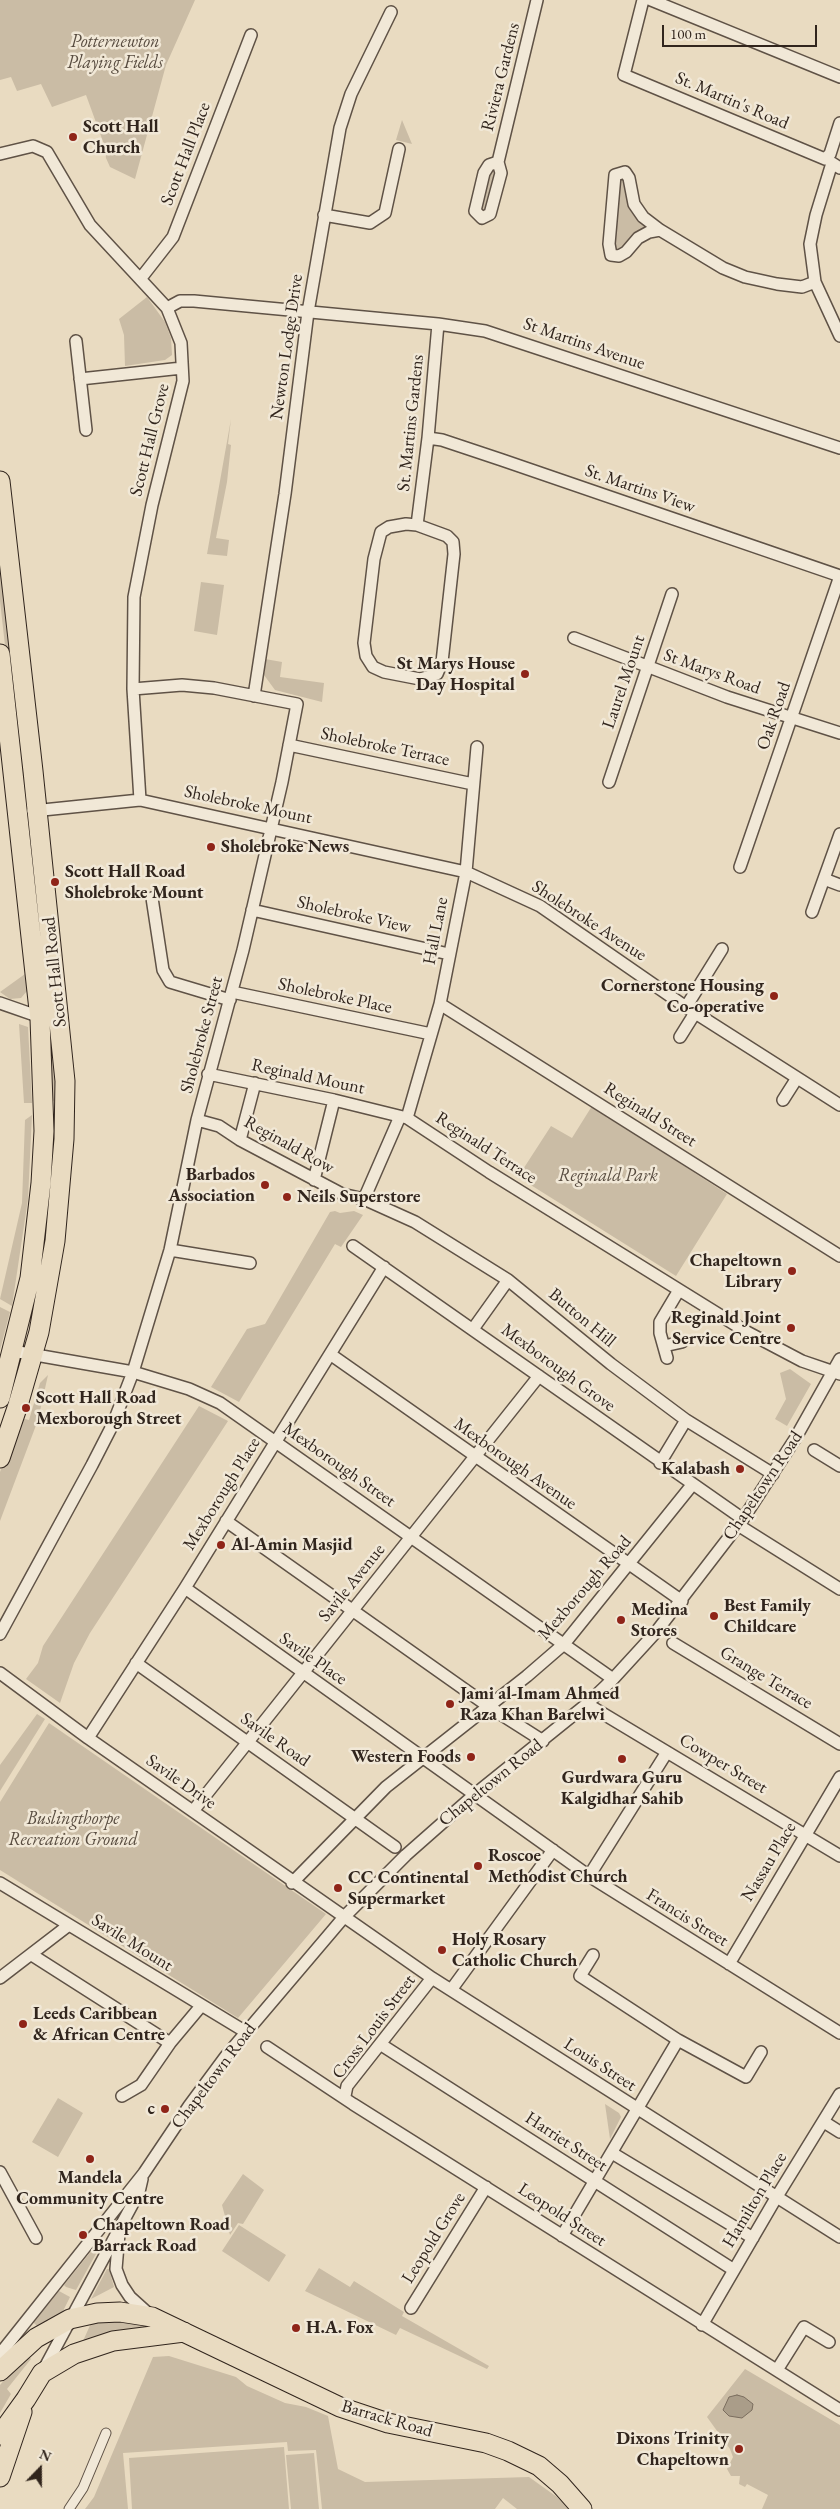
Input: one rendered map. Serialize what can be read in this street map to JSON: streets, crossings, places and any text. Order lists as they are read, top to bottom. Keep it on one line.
{"streets":{"main road":["Scott Hall Road","Chapeltown Road","Barrack Road"],"street":["Riviera Gardens","St. Martin's Road","Scott Hall Place","St Martins Avenue","Newton Lodge Drive","St. Martins Gardens","Scott Hall Grove","St. Martins View","St Marys Road","Laurel Mount","Oak Road","Sholebroke Terrace","Sholebroke Mount","Sholebroke View","Sholebroke Avenue","Hall Lane","Sholebroke Place","Sholebroke Street","Reginald Mount","Reginald Street","Reginald Row","Reginald Terrace","Button Hill","Mexborough Grove","Mexborough Avenue","Mexborough Street","Mexborough Place","Savile Avenue","Mexborough Road","Savile Place","Grange Terrace","Savile Road","Cowper Street","Savile Drive","Nassau Place","Francis Street","Savile Mount","Cross Louis Street","Louis Street","Harriet Street","Hamilton Place","Leopold Street","Leopold Grove"]},"crossings":[["Scott Hall Place","Scott Hall Grove"],["St Martins Avenue","Newton Lodge Drive"],["St Martins Avenue","St. Martins Gardens"],["St Martins Avenue","Scott Hall Grove"],["Newton Lodge Drive","Sholebroke Street"],["St. Martins Gardens","St. Martins View"],["Scott Hall Grove","Sholebroke Mount"],["St. Martins View","Oak Road"],["St Marys Road","Laurel Mount"],["St Marys Road","Oak Road"],["Sholebroke Terrace","Hall Lane"],["Sholebroke Terrace","Sholebroke Street"],["Sholebroke Mount","Sholebroke Avenue"],["Sholebroke Mount","Hall Lane"],["Sholebroke Mount","Scott Hall Road"],["Sholebroke Mount","Sholebroke Street"],["Sholebroke View","Hall Lane"],["Sholebroke View","Sholebroke Street"],["Sholebroke Avenue","Hall Lane"],["Hall Lane","Sholebroke Place"],["Hall Lane","Reginald Mount"],["Hall Lane","Reginald Street"],["Hall Lane","Reginald Row"],["Hall Lane","Reginald Terrace"],["Hall Lane","Button Hill"],["Scott Hall Road","Mexborough Street"],["Sholebroke Place","Sholebroke Street"],["Sholebroke Street","Reginald Mount"],["Sholebroke Street","Reginald Row"],["Sholebroke Street","Mexborough Street"],["Reginald Mount","Reginald Terrace"],["Reginald Row","Button Hill"],["Reginald Terrace","Chapeltown Road"],["Button Hill","Chapeltown Road"],["Mexborough Grove","Chapeltown Road"],["Mexborough Grove","Mexborough Place"],["Mexborough Grove","Savile Avenue"],["Mexborough Grove","Mexborough Road"],["Mexborough Avenue","Chapeltown Road"],["Mexborough Avenue","Mexborough Place"],["Mexborough Avenue","Savile Avenue"],["Mexborough Avenue","Mexborough Road"],["Mexborough Street","Chapeltown Road"],["Mexborough Street","Mexborough Place"],["Mexborough Street","Savile Avenue"],["Mexborough Street","Mexborough Road"],["Chapeltown Road","Savile Road"],["Chapeltown Road","Cowper Street"],["Chapeltown Road","Savile Drive"],["Chapeltown Road","Francis Street"],["Chapeltown Road","Savile Mount"],["Chapeltown Road","Louis Street"],["Chapeltown Road","Barrack Road"],["Mexborough Place","Savile Place"],["Mexborough Place","Savile Road"],["Mexborough Place","Savile Drive"],["Savile Avenue","Savile Place"],["Savile Avenue","Savile Road"],["Savile Avenue","Savile Drive"],["Mexborough Road","Savile Place"],["Mexborough Road","Savile Road"],["Mexborough Road","Savile Drive"],["Mexborough Road","Francis Street"],["Savile Place","Francis Street"],["Cowper Street","Nassau Place"],["Savile Drive","Louis Street"],["Nassau Place","Francis Street"],["Cross Louis Street","Louis Street"],["Cross Louis Street","Harriet Street"],["Cross Louis Street","Leopold Street"],["Louis Street","Hamilton Place"],["Harriet Street","Hamilton Place"],["Hamilton Place","Leopold Street"],["Leopold Street","Leopold Grove"]],"parks":["Potternewton Playing Fields","Reginald Park","Buslingthorpe Recreation Ground"],"places":["Scott Hall Church","St Marys House Day Hospital","Sholebroke News","Scott Hall Road Sholebroke Mount","Cornerstone Housing Co-operative","Barbados Association","Neils Superstore","Chapeltown Library","Reginald Joint Service Centre","Scott Hall Road Mexborough Street","Kalabash","Al-Amin Masjid","Best Family Childcare","Medina Stores","Jami al-Imam Ahmed Raza Khan Barelwi","Western Foods","Gurdwara Guru Kalgidhar Sahib","Roscoe Methodist Church","CC Continental Supermarket","Holy Rosary Catholic Church","Leeds Caribbean & African Centre","c","Mandela Community Centre","Chapeltown Road Barrack Road","H.A. Fox","Dixons Trinity Chapeltown"],"scale_bar":"100 m","north":"top"}
